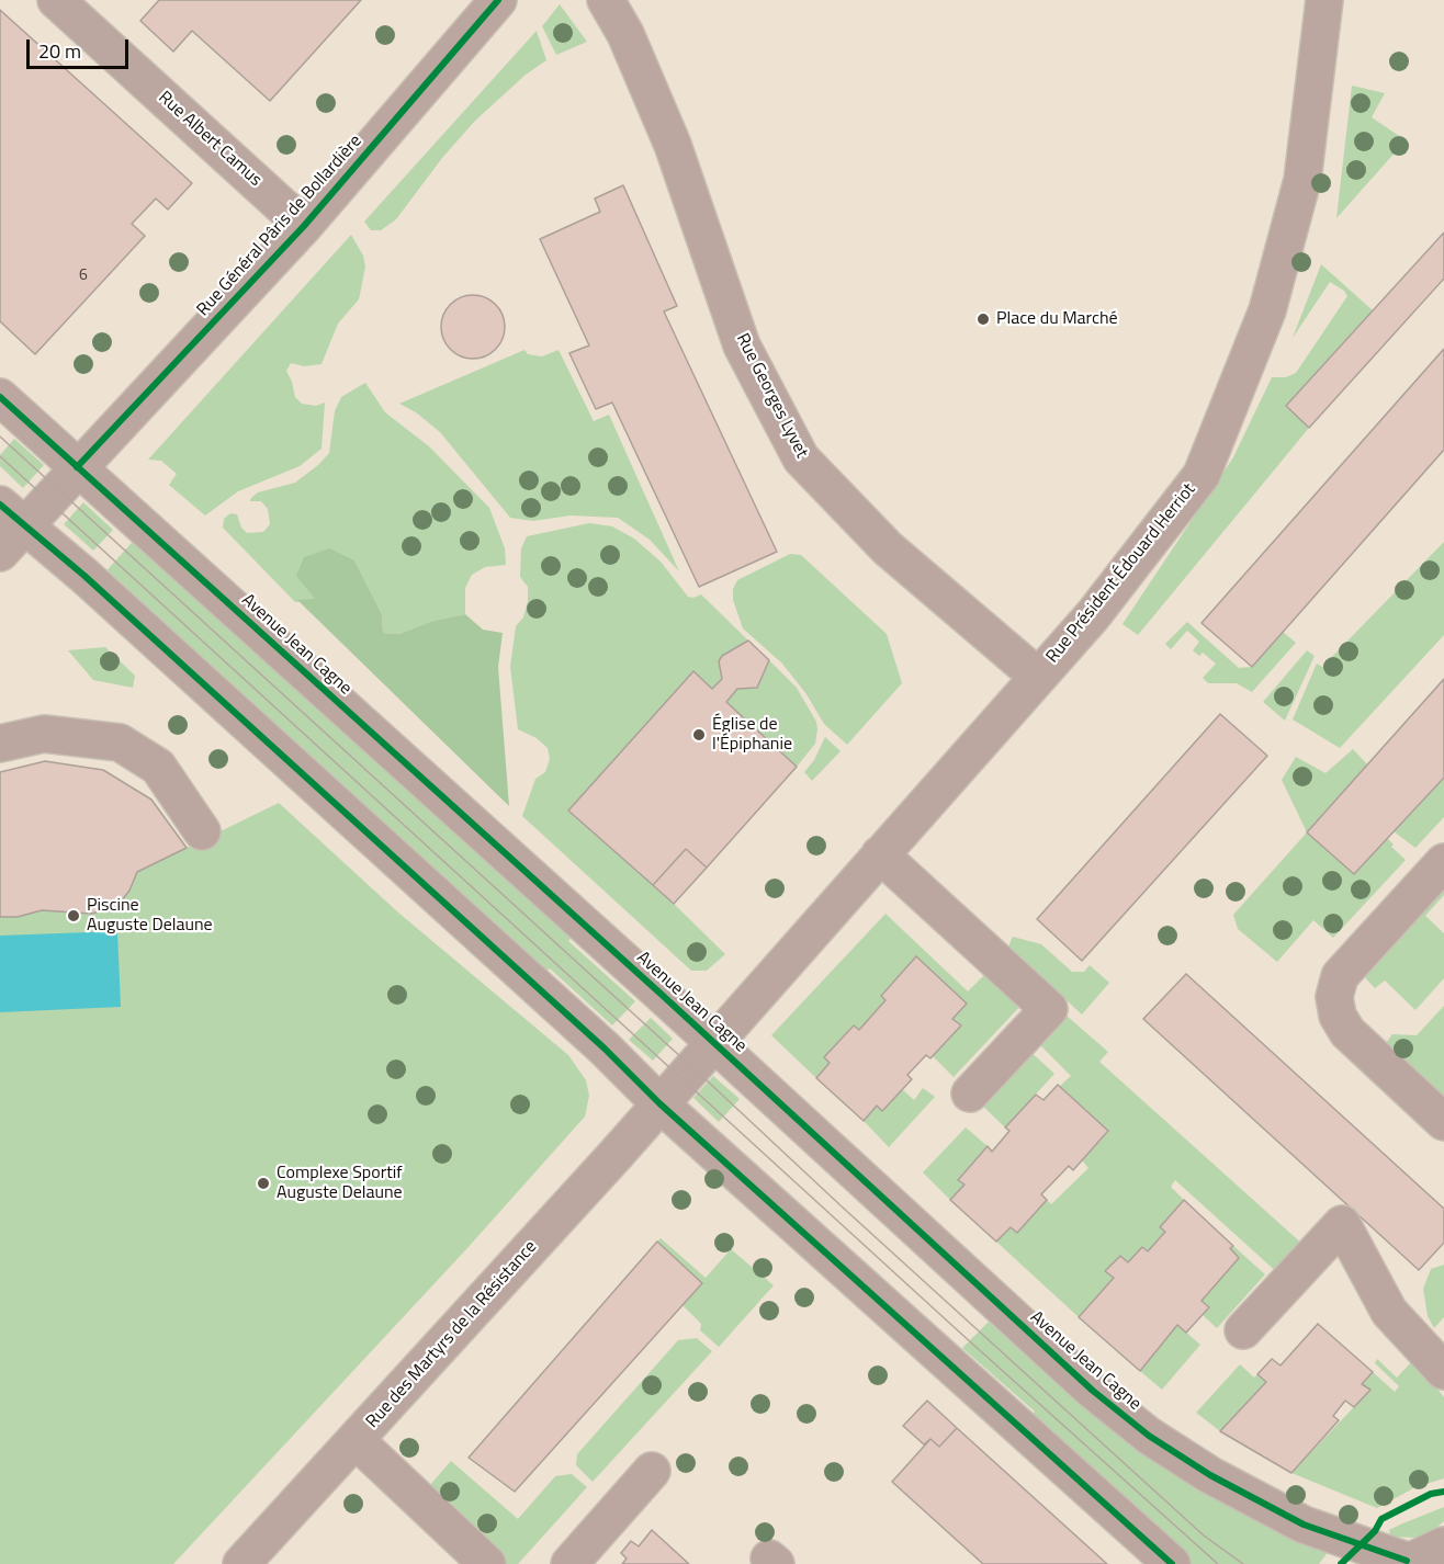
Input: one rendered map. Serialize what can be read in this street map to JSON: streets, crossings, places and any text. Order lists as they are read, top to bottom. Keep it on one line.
{"streets":{"street":["Rue Albert Camus","Rue Général Pâris de Bollardière","Rue Georges Lyvet","Rue Président Édouard Herriot","Avenue Jean Cagne","Rue des Martyrs de la Résistance"]},"crossings":[["Rue Albert Camus","Rue Général Pâris de Bollardière"],["Rue Général Pâris de Bollardière","Avenue Jean Cagne"],["Rue Georges Lyvet","Rue Président Édouard Herriot"],["Rue Président Édouard Herriot","Avenue Jean Cagne"],["Rue Président Édouard Herriot","Rue des Martyrs de la Résistance"],["Avenue Jean Cagne","Rue des Martyrs de la Résistance"]],"places":["Place du Marché","Église de l'Épiphanie","Piscine Auguste Delaune","Complexe Sportif Auguste Delaune"],"house_numbers":["6"],"scale_bar":"20 m"}
